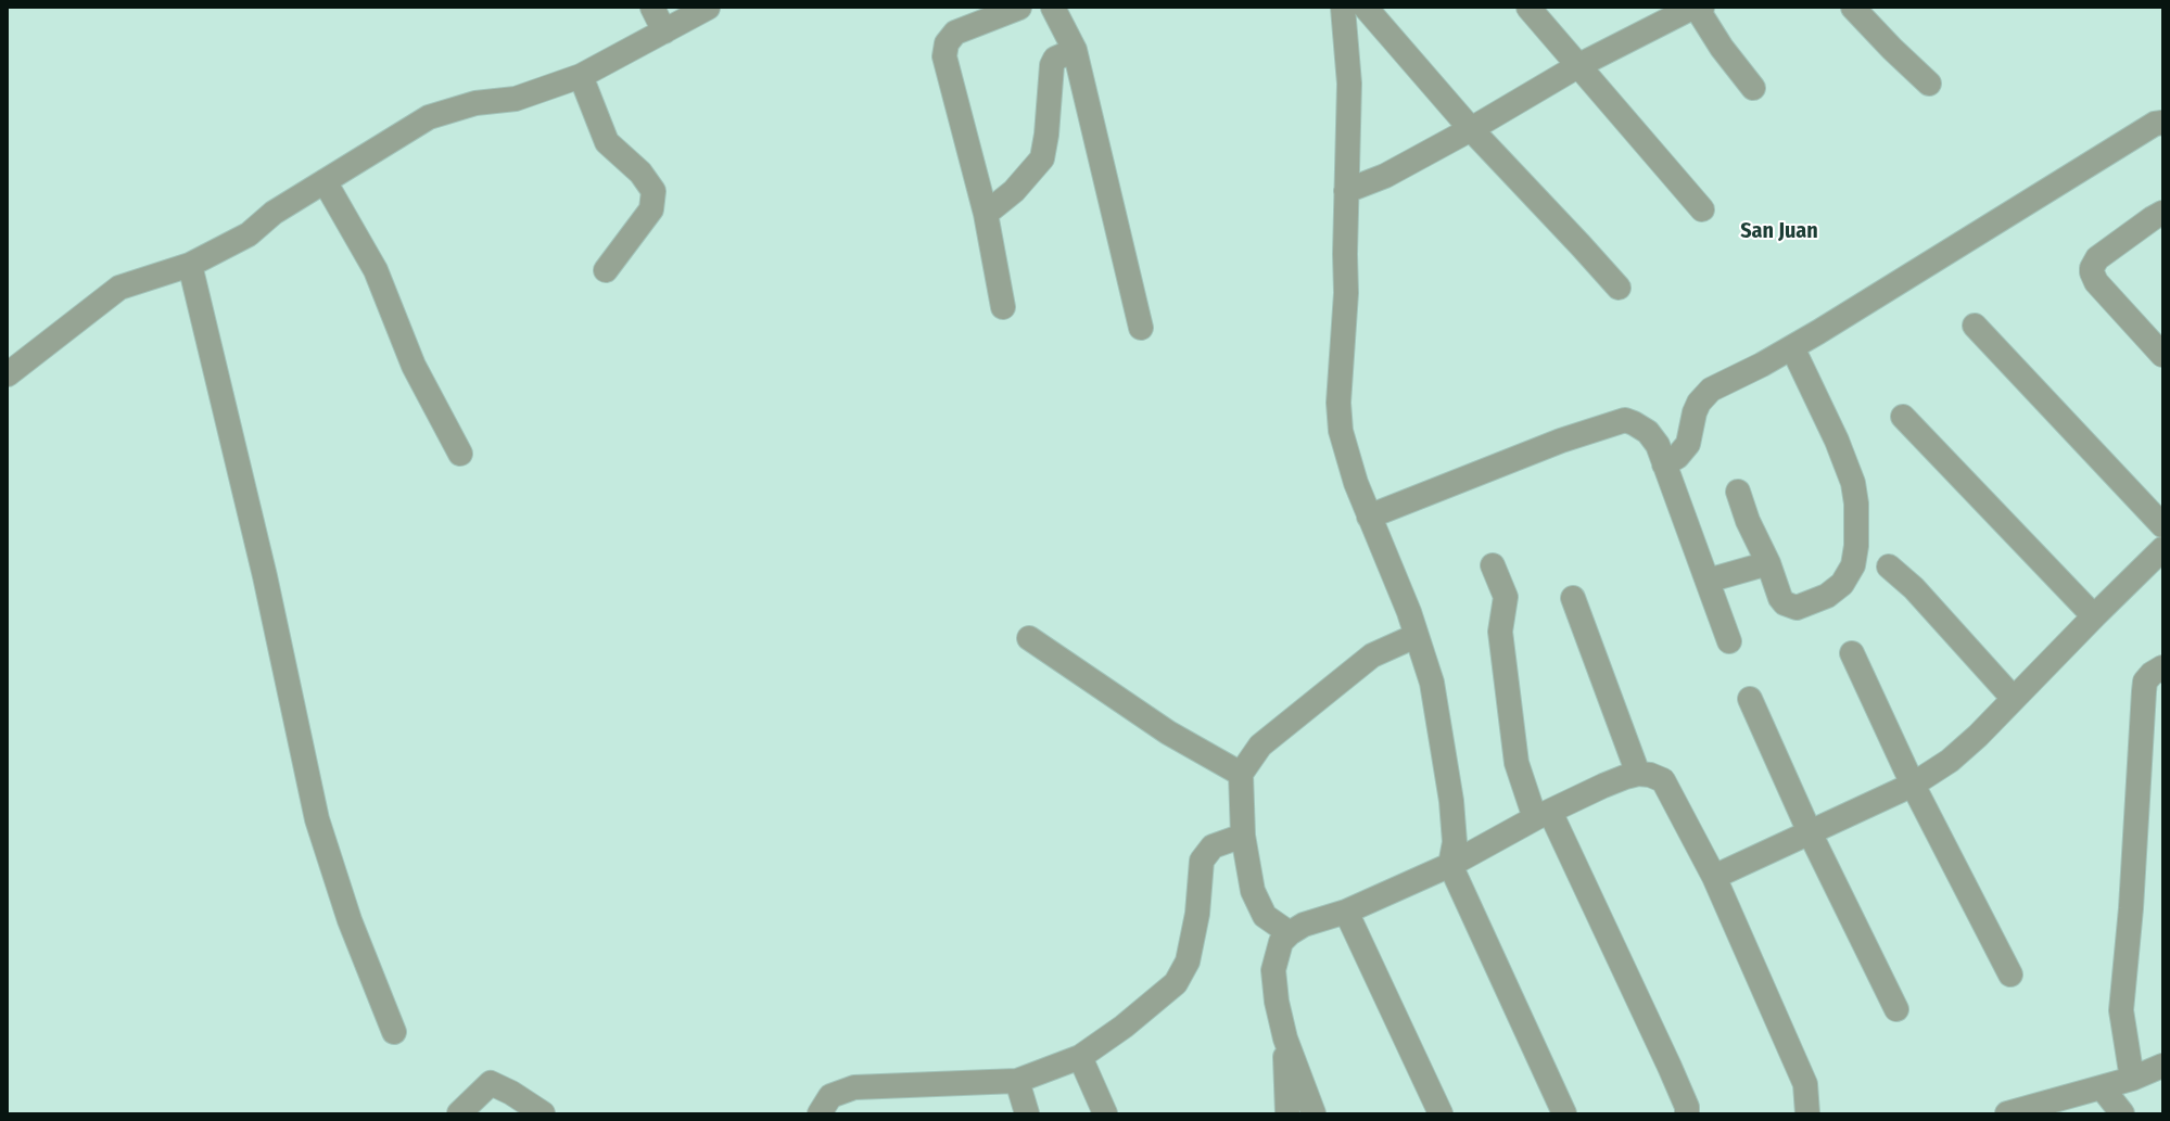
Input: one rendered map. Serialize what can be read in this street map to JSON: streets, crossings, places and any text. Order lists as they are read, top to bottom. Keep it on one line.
{"districts":["San Juan"]}
